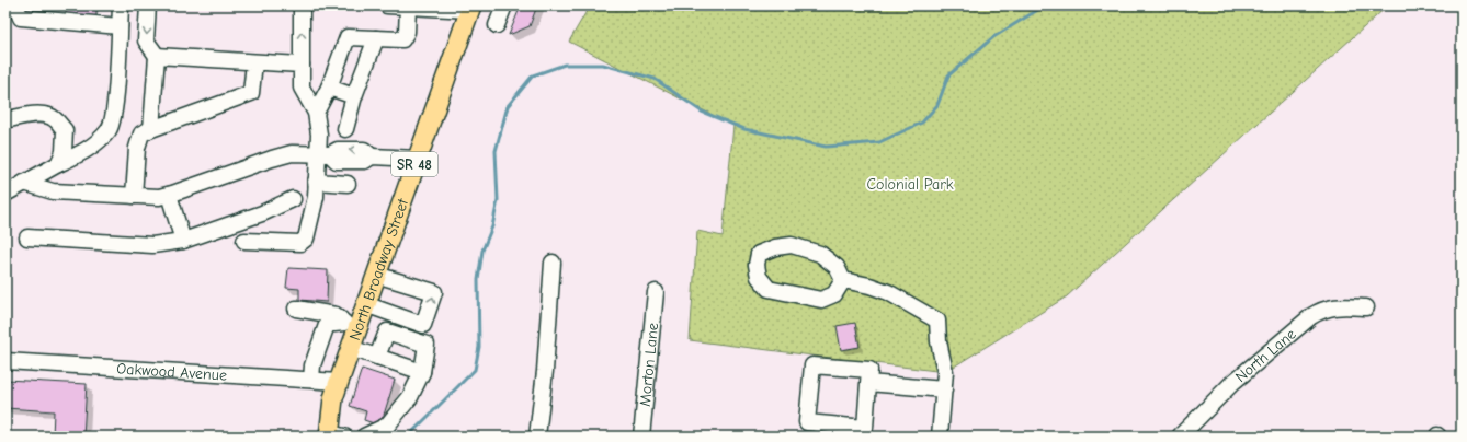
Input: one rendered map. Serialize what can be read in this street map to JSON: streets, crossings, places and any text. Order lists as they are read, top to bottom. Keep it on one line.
{"streets":{"main road":["SR 48","North Broadway Street"],"street":["North Lane","Morton Lane","Oakwood Avenue"]},"crossings":[["North Broadway Street","Oakwood Avenue"]],"parks":["Colonial Park"]}
